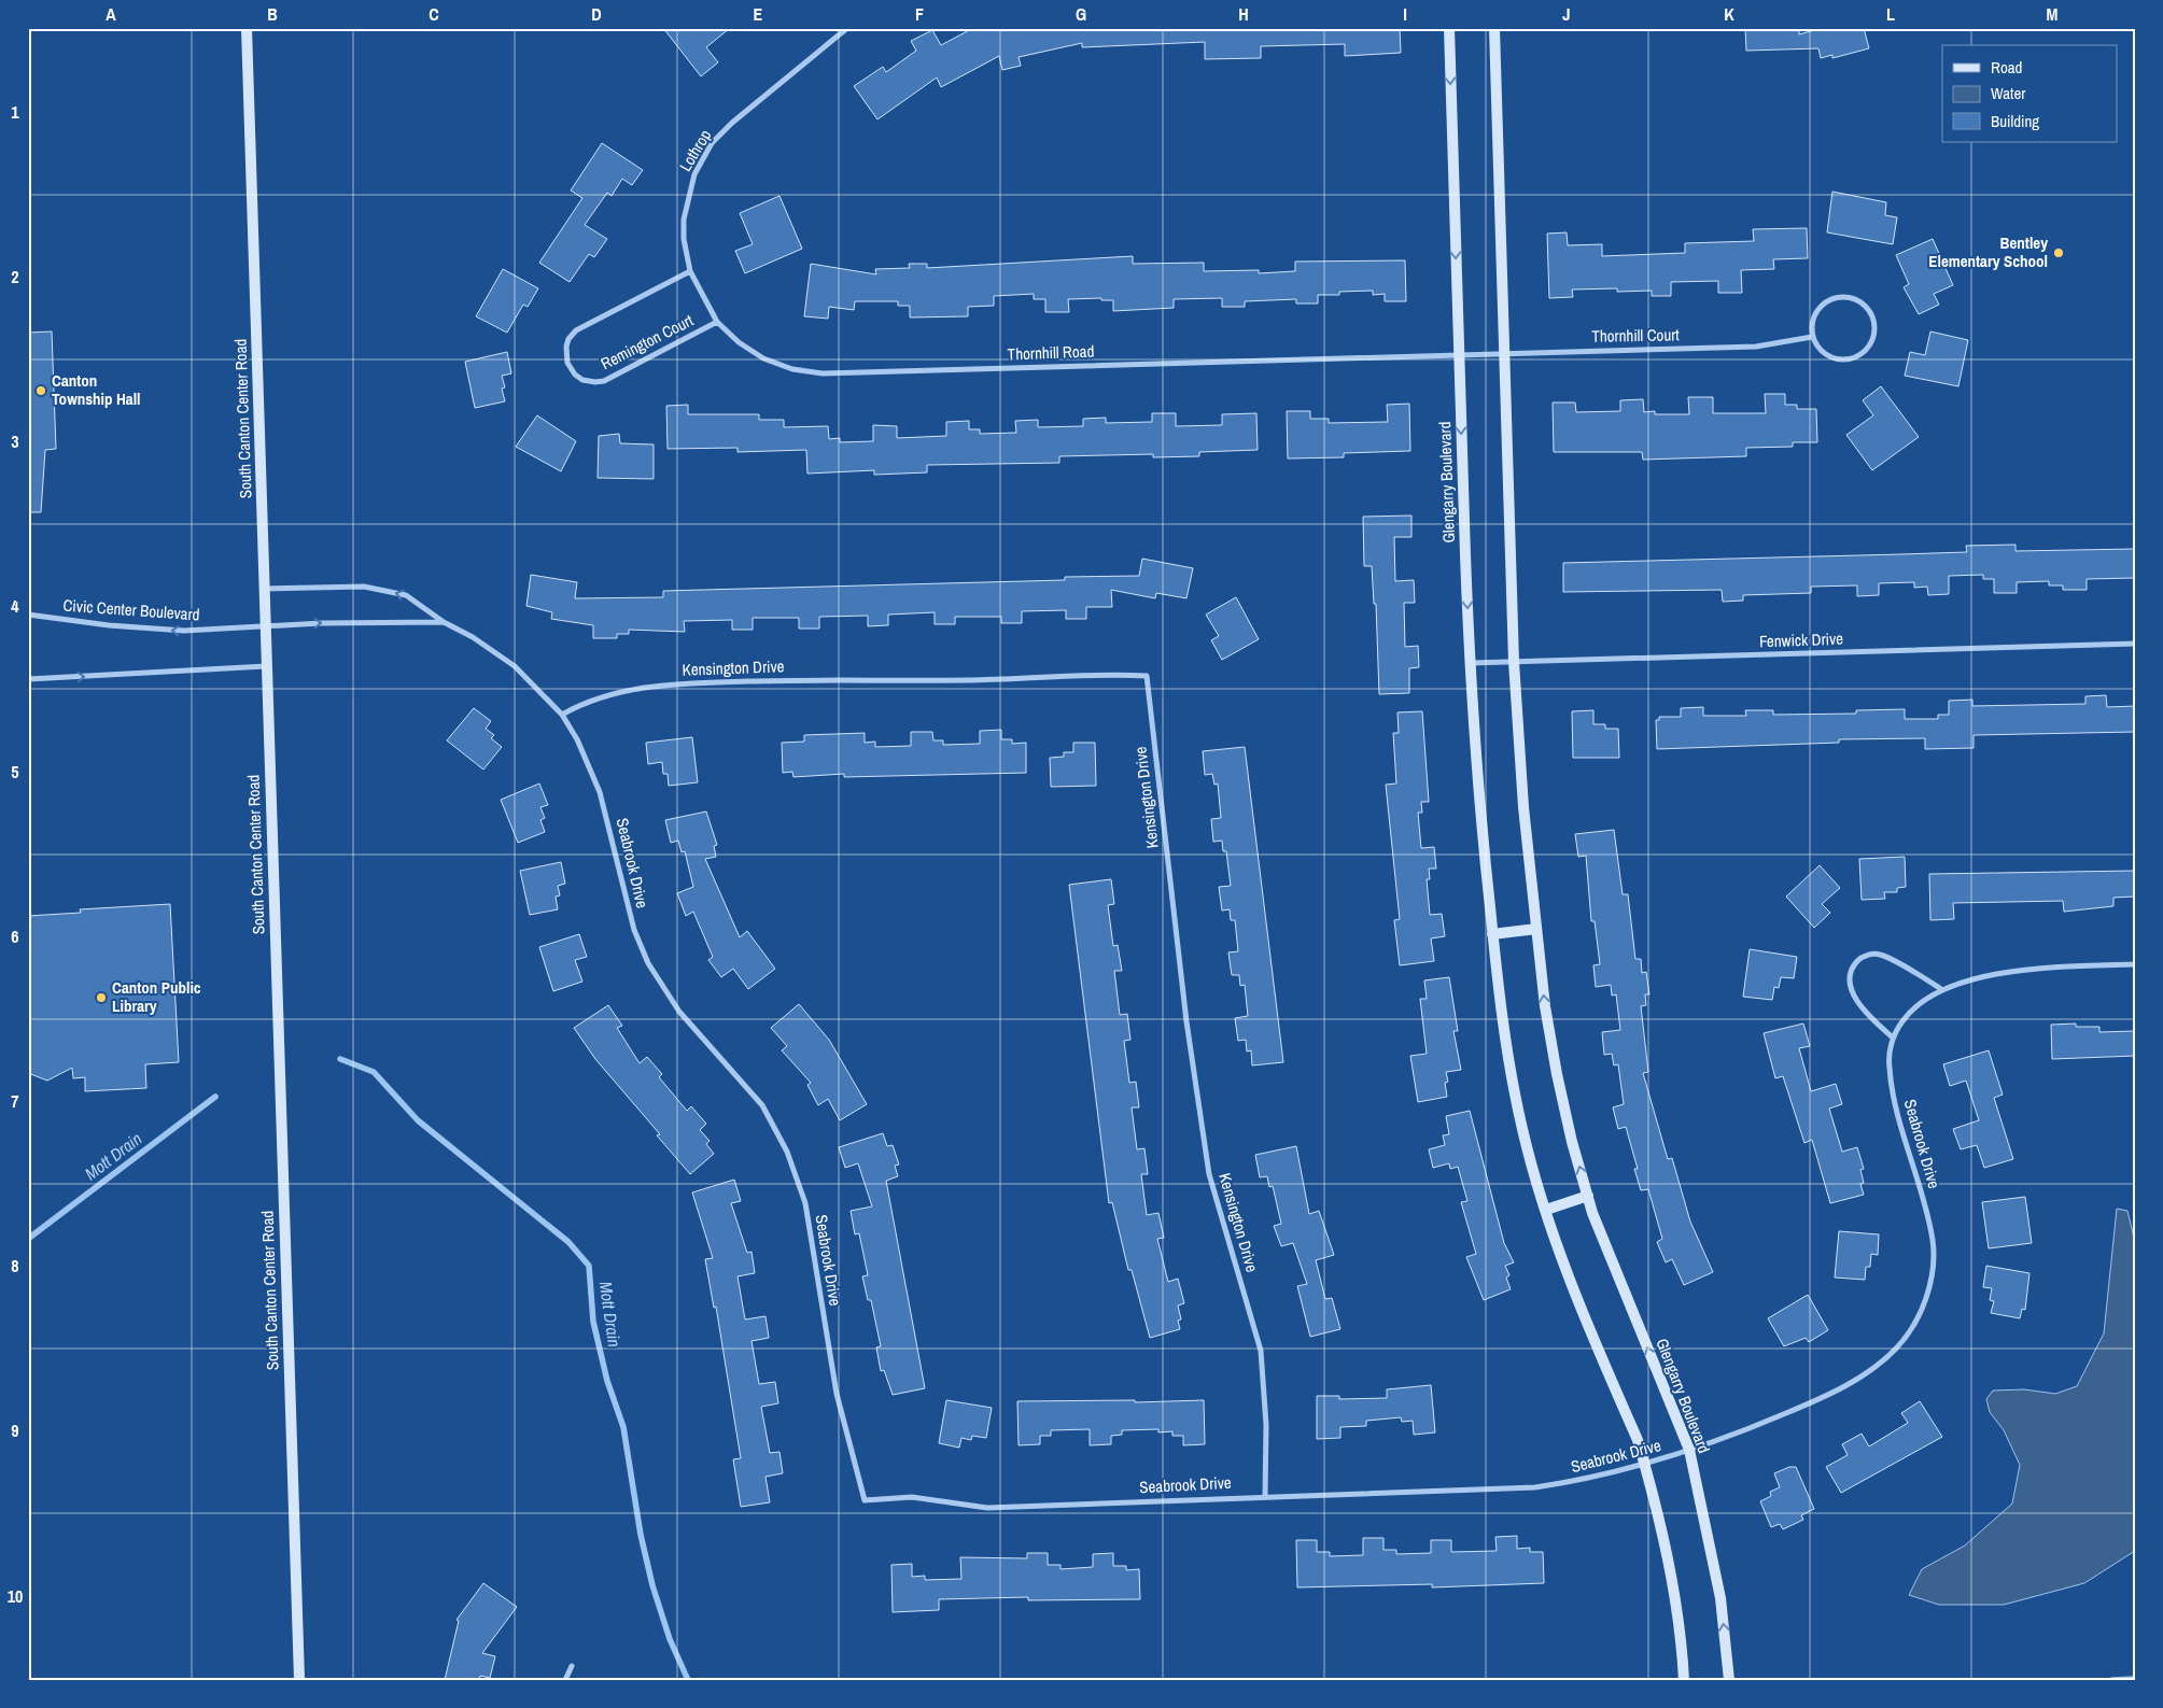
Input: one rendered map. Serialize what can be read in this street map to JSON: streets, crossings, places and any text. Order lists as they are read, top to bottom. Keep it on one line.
{"streets":{"street":["Lothrop","Thornhill Court","Remington Court","Thornhill Road","South Canton Center Road","Glengarry Boulevard","Civic Center Boulevard","Fenwick Drive","Kensington Drive","Seabrook Drive"]},"crossings":[["Lothrop","Remington Court"],["Lothrop","Thornhill Road"],["Thornhill Court","Thornhill Road"],["Thornhill Court","Glengarry Boulevard"],["Remington Court","Thornhill Road"],["Thornhill Road","Glengarry Boulevard"],["South Canton Center Road","Civic Center Boulevard"],["South Canton Center Road","Seabrook Drive"],["Glengarry Boulevard","Fenwick Drive"],["Glengarry Boulevard","Seabrook Drive"],["Civic Center Boulevard","Seabrook Drive"],["Kensington Drive","Seabrook Drive"]],"water":["Mott Drain"],"places":["Bentley Elementary School","Canton Township Hall","Canton Public Library"],"legend":["Road","Water","Building"],"grid":{"columns":["A","B","C","D","E","F","G","H","I","J","K","L","M"],"rows":["1","2","3","4","5","6","7","8","9","10"]}}
